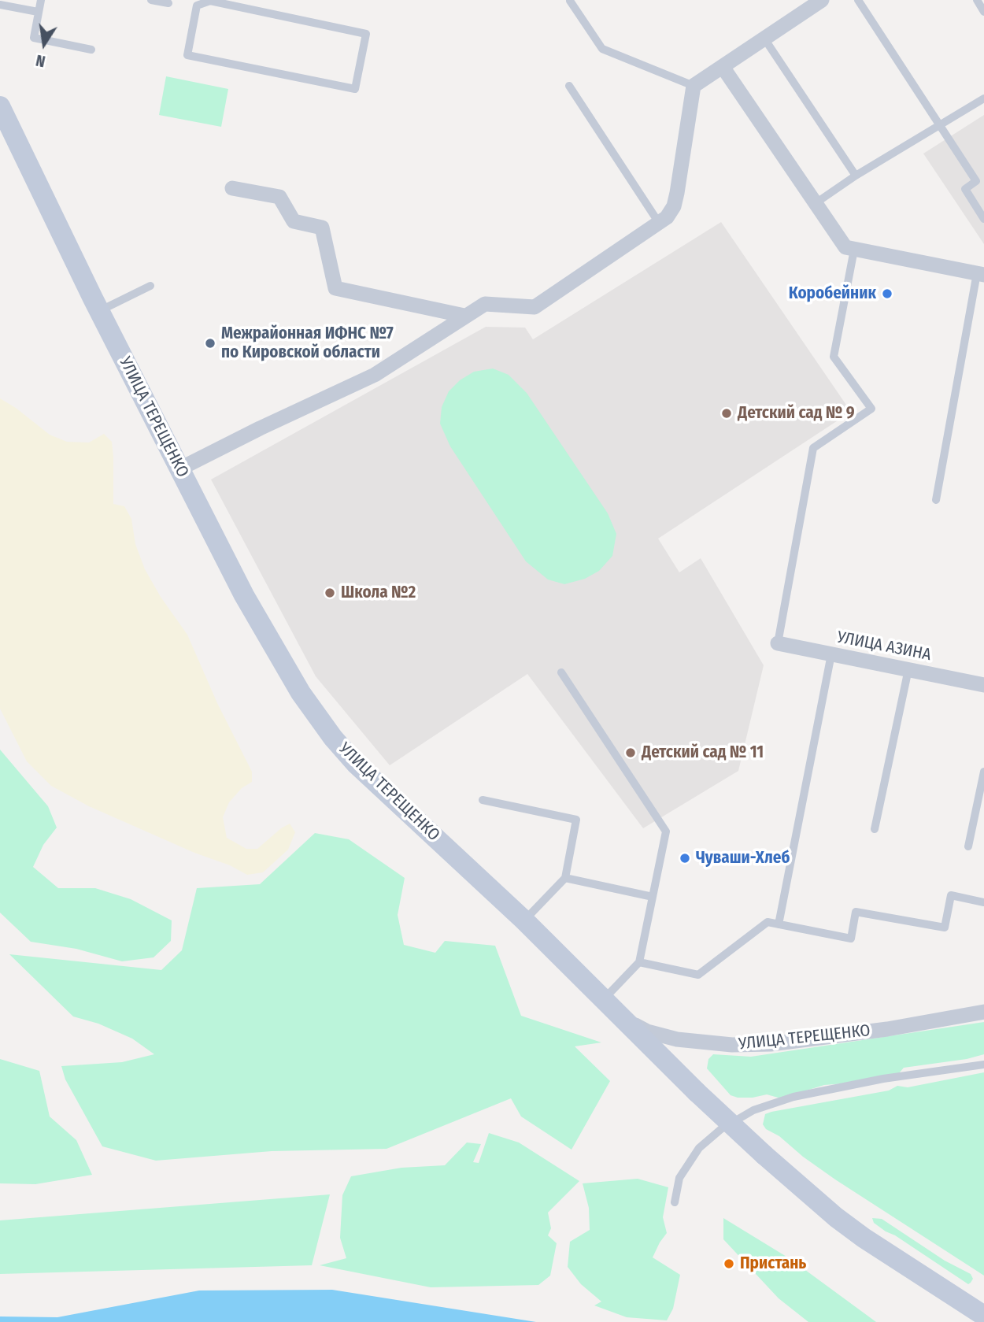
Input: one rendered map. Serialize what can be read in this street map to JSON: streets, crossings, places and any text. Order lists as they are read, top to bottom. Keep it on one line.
{"streets":{"street":["УЛИЦА ТЕРЕЩЕНКО","УЛИЦА АЗИНА"]},"places":["Коробейник","Межрайонная ИФНС №7 по Кировской области","Детский сад № 9","Школа №2","Детский сад № 11","Чуваши-Хлеб","Пристань"],"north":"bottom"}
